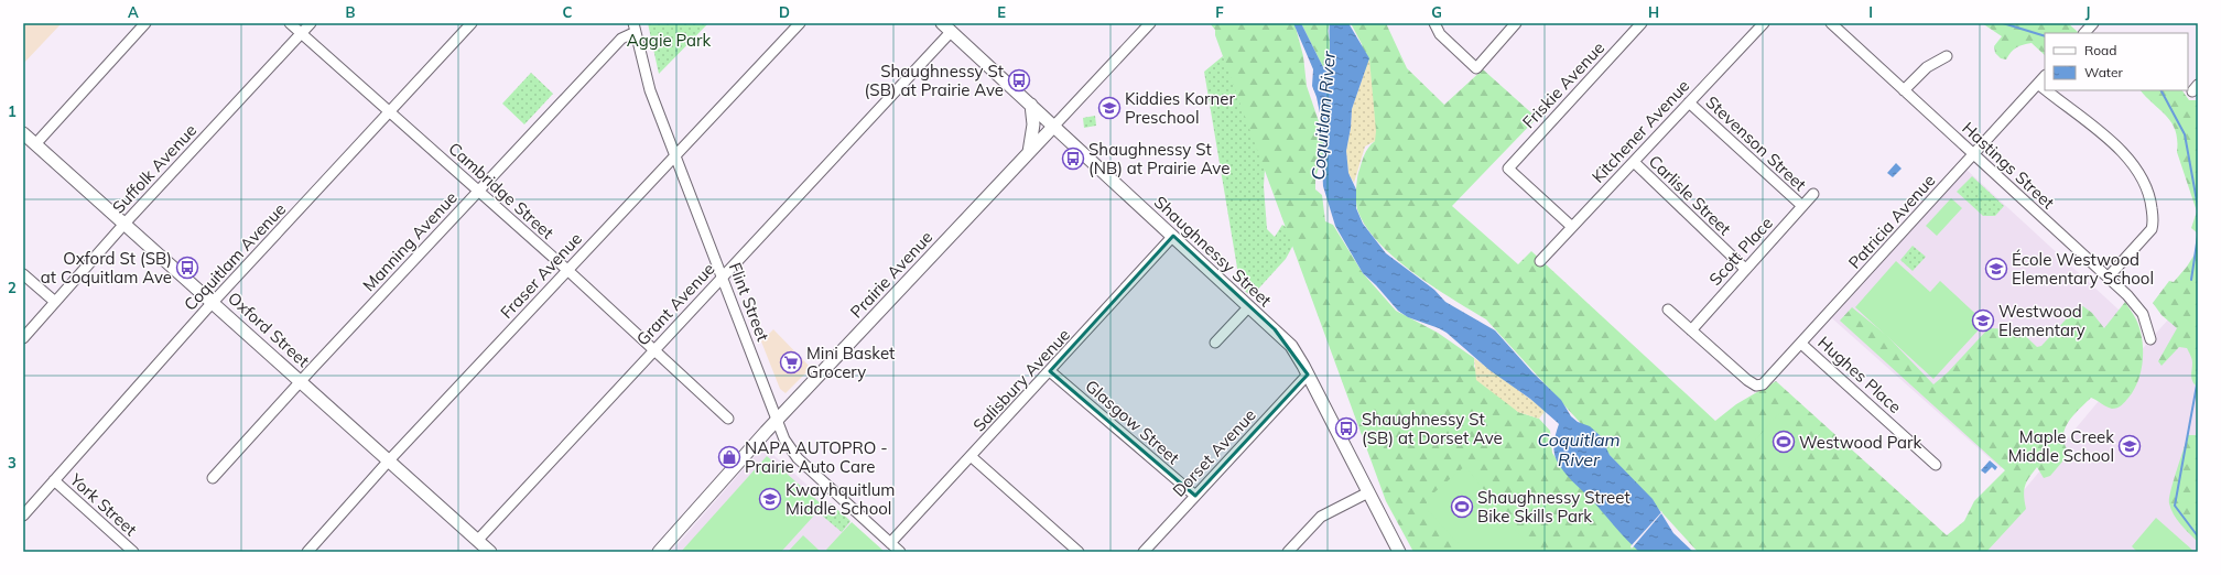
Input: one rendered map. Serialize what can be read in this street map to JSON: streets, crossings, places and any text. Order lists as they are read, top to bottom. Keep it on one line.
{"streets":{"main road":["Shaughnessy Street","Prairie Avenue","Oxford Street"],"street":["Friskie Avenue","Kitchener Avenue","Stevenson Street","Hastings Street","Suffolk Avenue","Cambridge Street","Carlisle Street","Patricia Avenue","Manning Avenue","Scott Place","Coquitlam Avenue","Fraser Avenue","Flint Street","Grant Avenue","Hughes Place","Salisbury Avenue","Glasgow Street","Dorset Avenue","York Street"]},"crossings":[["Friskie Avenue","Kitchener Avenue"],["Kitchener Avenue","Stevenson Street"],["Kitchener Avenue","Carlisle Street"],["Stevenson Street","Scott Place"],["Hastings Street","Patricia Avenue"],["Suffolk Avenue","Cambridge Street"],["Suffolk Avenue","Oxford Street"],["Cambridge Street","Manning Avenue"],["Cambridge Street","Coquitlam Avenue"],["Cambridge Street","Fraser Avenue"],["Cambridge Street","Grant Avenue"],["Carlisle Street","Scott Place"],["Patricia Avenue","Scott Place"],["Patricia Avenue","Hughes Place"],["Manning Avenue","Flint Street"],["Manning Avenue","Oxford Street"],["Shaughnessy Street","Prairie Avenue"],["Shaughnessy Street","Grant Avenue"],["Shaughnessy Street","Salisbury Avenue"],["Shaughnessy Street","Dorset Avenue"],["Coquitlam Avenue","Oxford Street"],["Coquitlam Avenue","York Street"],["Prairie Avenue","Flint Street"],["Fraser Avenue","Flint Street"],["Fraser Avenue","Oxford Street"],["Flint Street","Grant Avenue"],["Flint Street","Salisbury Avenue"],["Grant Avenue","Oxford Street"],["Salisbury Avenue","Glasgow Street"],["Glasgow Street","Dorset Avenue"]],"water":["Coquitlam River"],"parks":["Aggie Park"],"places":{"bus stop":["Shaughnessy St (SB) at Prairie Ave","Shaughnessy St (NB) at Prairie Ave","Oxford St (SB) at Coquitlam Ave","Shaughnessy St (SB) at Dorset Ave"],"school or university":["Kiddies Korner Preschool","École Westwood Elementary School","Westwood Elementary","Maple Creek Middle School","Kwayhquitlum Middle School"],"supermarket":["Mini Basket Grocery"],"sports":["Westwood Park","Shaughnessy Street Bike Skills Park"],"shop":["NAPA AUTOPRO - Prairie Auto Care"]},"legend":["Road","Water"],"grid":{"columns":["A","B","C","D","E","F","G","H","I","J"],"rows":["1","2","3"]}}
